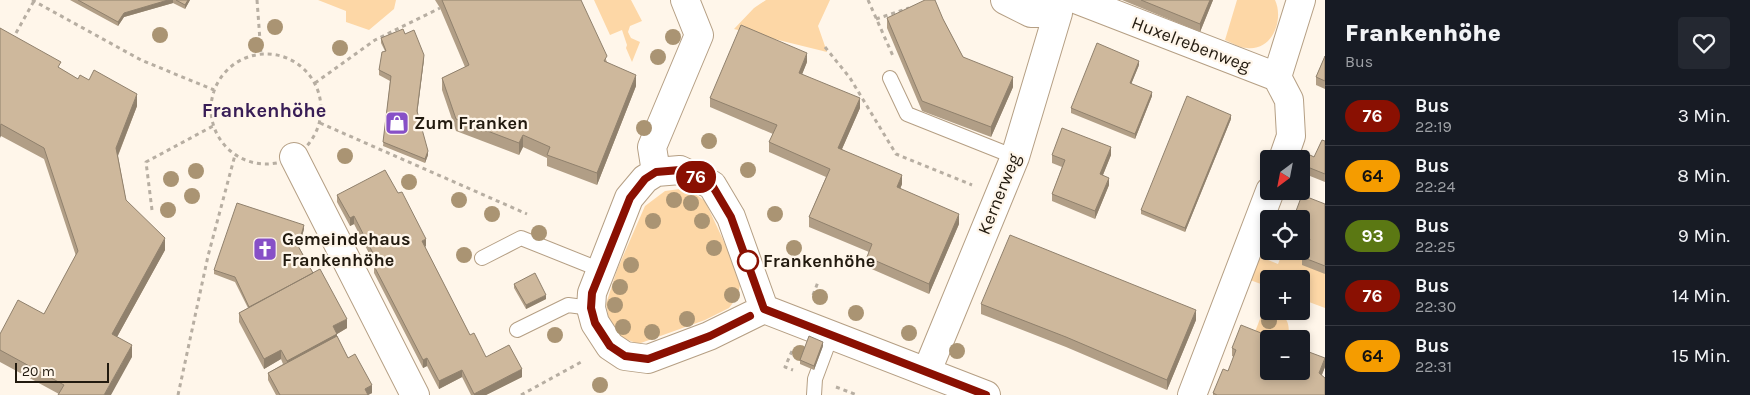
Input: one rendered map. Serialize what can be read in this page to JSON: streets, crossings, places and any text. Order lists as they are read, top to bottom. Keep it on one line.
{"streets":{"street":["Huxelrebenweg","Kernerweg"]},"crossings":[["Huxelrebenweg","Kernerweg"]],"districts":["Frankenhöhe"],"places":{"shop":["Zum Franken"],"church":["Gemeindehaus Frankenhöhe"],"other":["Frankenhöhe"]},"lines":["bus line 76"],"scale_bar":"20 m","north":"bottom left","page":{"on_map":"76","heading":["Frankenhöhe","Bus"],"list":[{"mark":"76","name":"Bus","note":"22:19","value":"3 Min."},{"mark":"64","name":"Bus","note":"22:24","value":"8 Min."},{"mark":"93","name":"Bus","note":"22:25","value":"9 Min."},{"mark":"76","name":"Bus","note":"22:30","value":"14 Min."},{"mark":"64","name":"Bus","note":"22:31","value":"15 Min."}],"map_buttons":["+","−"],"scale":"20 m"}}
